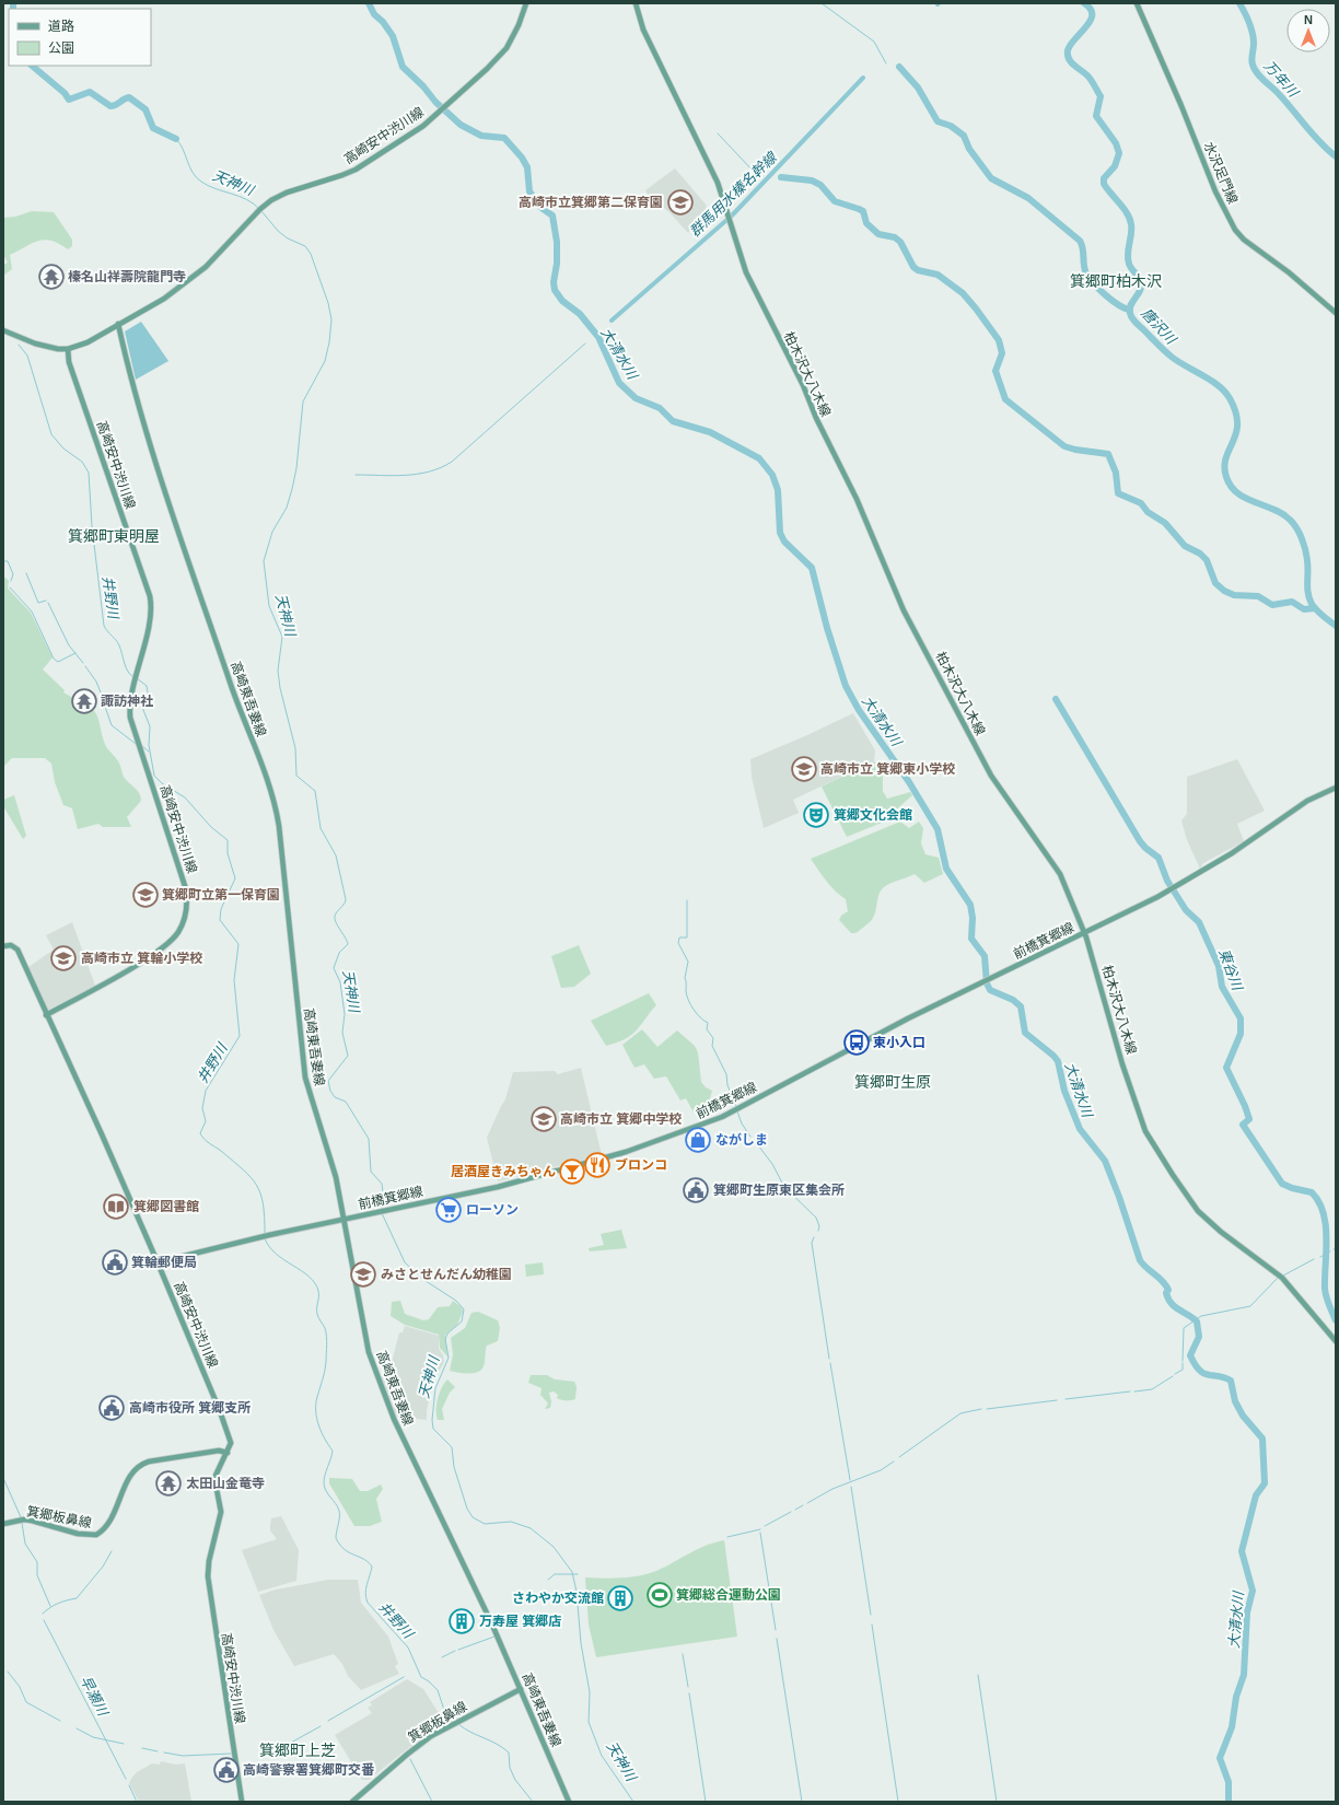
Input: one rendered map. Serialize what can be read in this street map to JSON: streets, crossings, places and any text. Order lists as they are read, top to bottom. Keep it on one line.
{"streets":{"main road":["高崎安中渋川線","水沢足門線","柏木沢大八木線","高崎東吾妻線","前橋箕郷線","箕郷板鼻線"]},"crossings":[["高崎安中渋川線","高崎東吾妻線"],["高崎安中渋川線","前橋箕郷線"],["高崎安中渋川線","箕郷板鼻線"],["柏木沢大八木線","前橋箕郷線"],["高崎東吾妻線","前橋箕郷線"],["高崎東吾妻線","箕郷板鼻線"]],"districts":["箕郷町柏木沢","箕郷町東明屋","箕郷町生原","箕郷町上芝"],"water":["万年川","天神川","群馬用水榛名幹線","唐沢川","大清水川","井野川","東谷川","早瀬川"],"places":{"school or university":["高崎市立箕郷第二保育園","高崎市立 箕郷東小学校","箕郷町立第一保育園","高崎市立 箕輪小学校","高崎市立 箕郷中学校","みさとせんだん幼稚園"],"temple":["榛名山祥壽院龍門寺","諏訪神社","太田山金竜寺"],"theatre":["箕郷文化会館"],"bus stop":["東小入口"],"shop":["ながしま"],"restaurant":["ブロンコ"],"bar":["居酒屋きみちゃん"],"public building":["箕郷町生原東区集会所","箕輪郵便局","高崎市役所 箕郷支所","高崎警察署箕郷町交番"],"library":["箕郷図書館"],"supermarket":["ローソン"],"sports":["箕郷総合運動公園"],"building":["さわやか交流館","万寿屋 箕郷店"]},"legend":["道路","公園"],"north":"top"}
